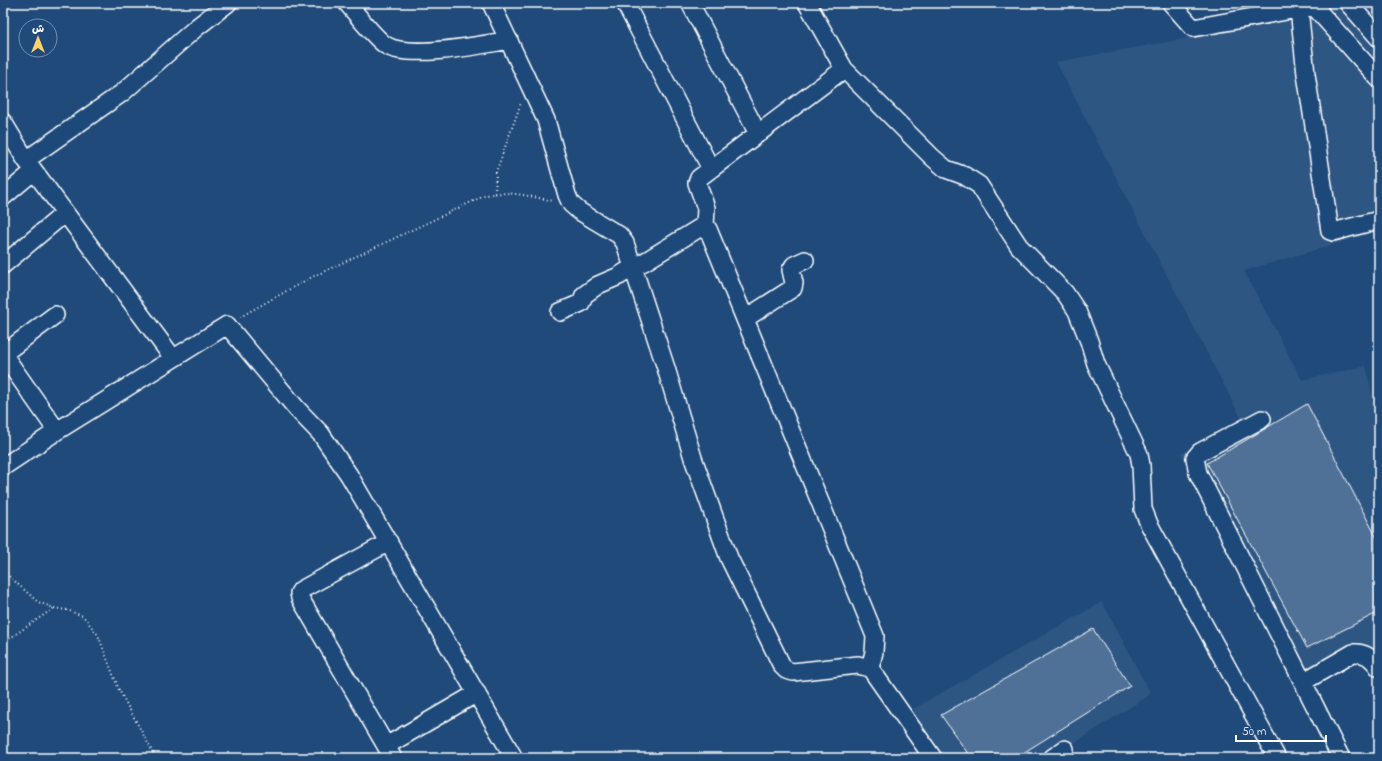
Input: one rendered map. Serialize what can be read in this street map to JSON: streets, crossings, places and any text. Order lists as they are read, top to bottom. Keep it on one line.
{"scale_bar":"50 m","north":"top"}
